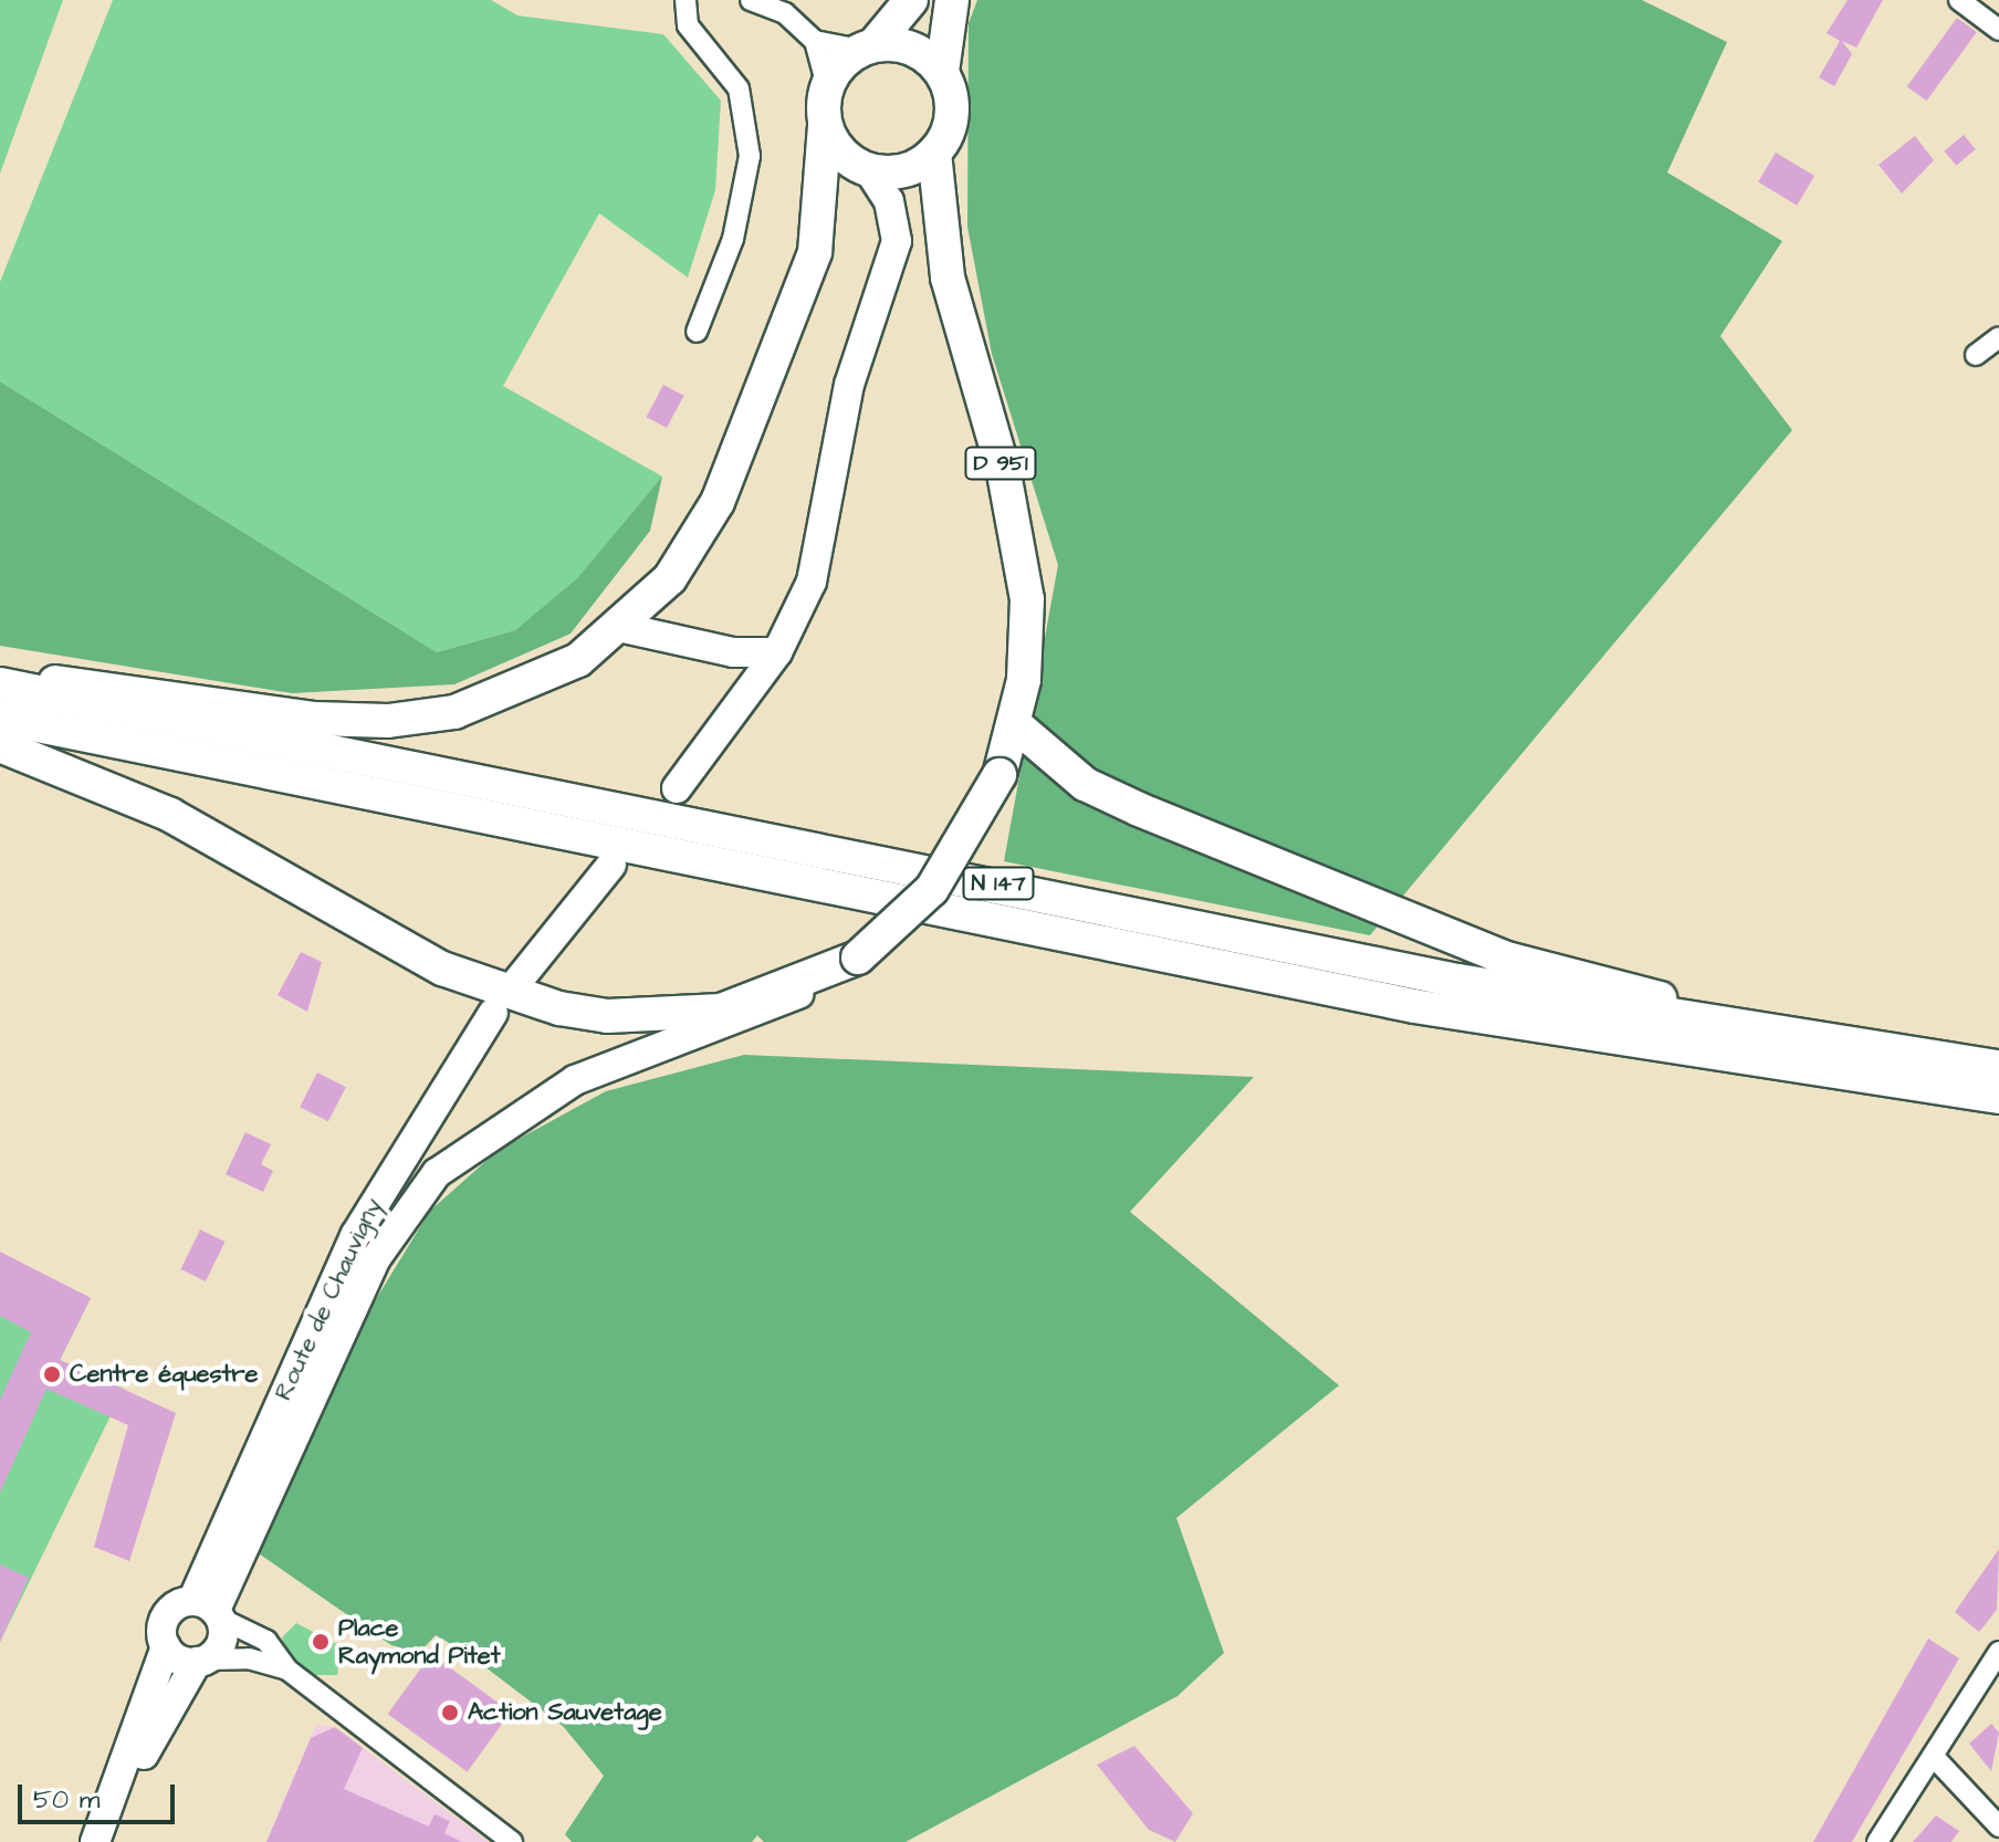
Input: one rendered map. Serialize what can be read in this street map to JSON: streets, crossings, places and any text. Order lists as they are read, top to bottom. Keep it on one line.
{"streets":{"main road":["D 951","N 147","Route de Chauvigny"]},"crossings":[["D 951","Route de Chauvigny"]],"places":["Centre équestre","Place Raymond Pitet","Action Sauvetage"],"scale_bar":"50 m"}
